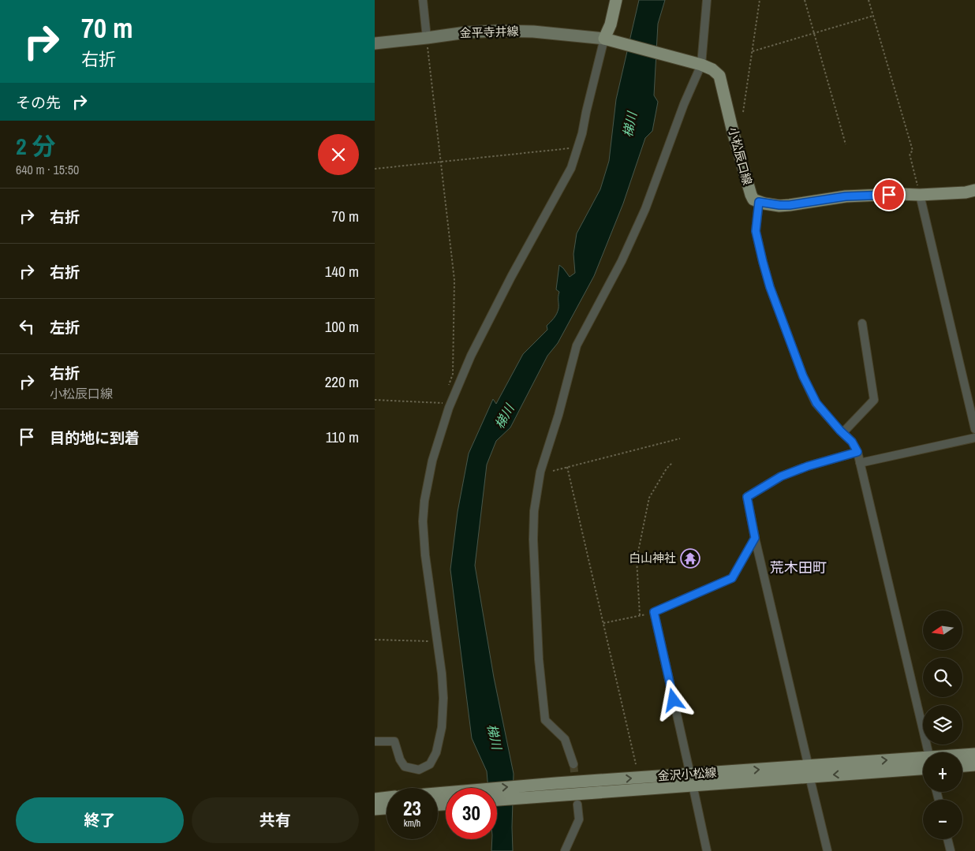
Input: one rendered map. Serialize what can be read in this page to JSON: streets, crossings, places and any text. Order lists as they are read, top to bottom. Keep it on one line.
{"streets":{"main road":["金平寺井線","小松辰口線","金沢小松線"]},"crossings":[["金平寺井線","小松辰口線"]],"districts":["荒木田町"],"water":["梯川"],"places":{"temple":["白山神社"]},"north":"left","page":{"turn":["70 m","右折"],"then":"その先","heading":["2 分","640 m · 15:50"],"list":[{"name":"右折","value":"70 m"},{"name":"右折","value":"140 m"},{"name":"左折","value":"100 m"},{"name":"右折","note":"小松辰口線","value":"220 m"},{"name":"目的地に到着","value":"110 m"}],"map_buttons":["+","−"],"speed":"23 km/h","limit":"30","buttons":["終了","共有"]}}
